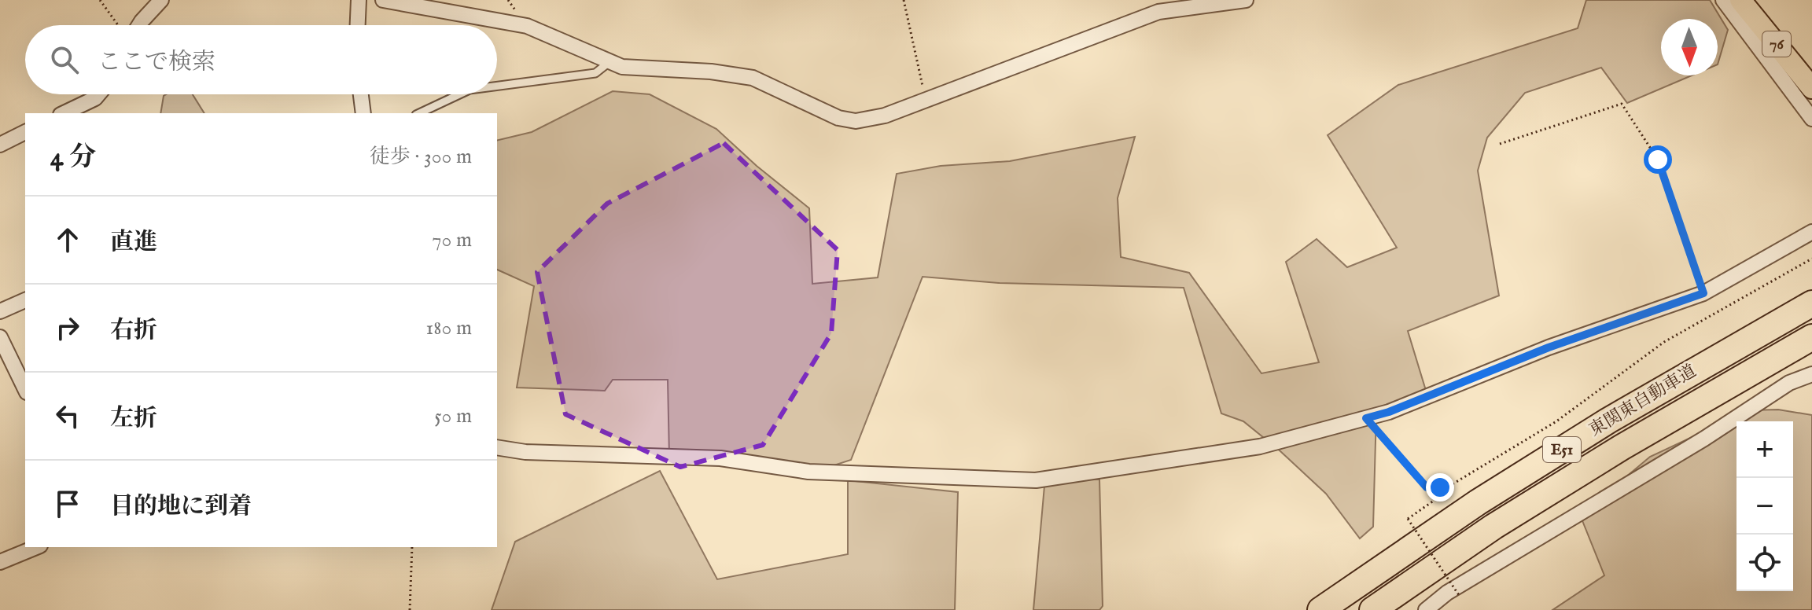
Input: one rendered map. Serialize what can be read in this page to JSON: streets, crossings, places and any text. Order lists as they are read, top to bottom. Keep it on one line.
{"streets":{"highway":["東関東自動車道","E51"],"main road":["76"]},"north":"bottom","page":{"search":"ここで検索","heading":["4 分","徒歩 · 300 m"],"list":[["直進","70 m"],["右折","180 m"],["左折","50 m"],"目的地に到着"],"map_buttons":["+","−"]}}
